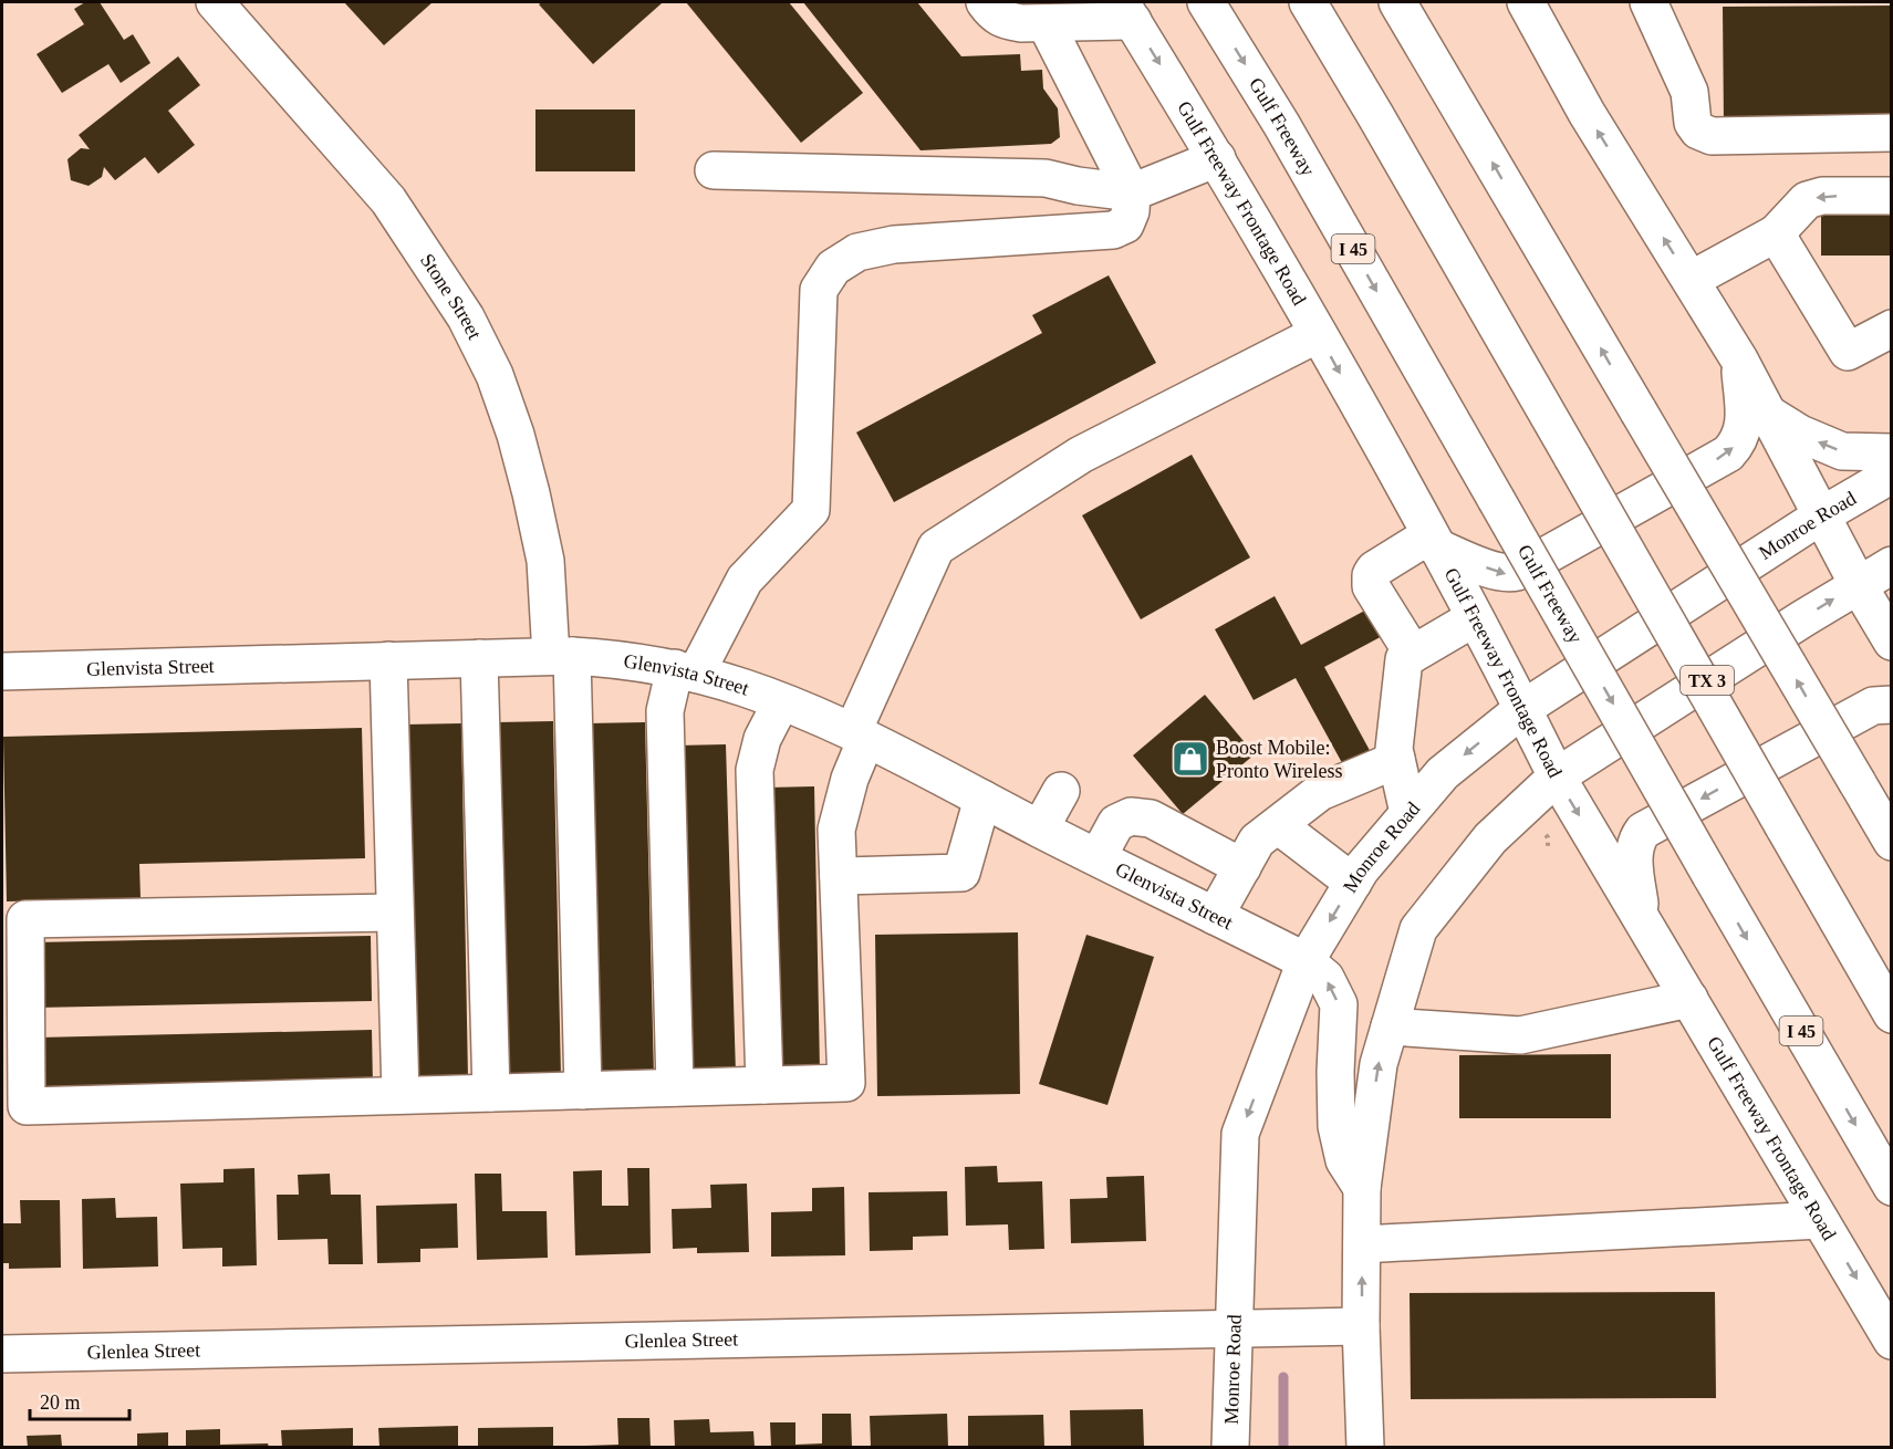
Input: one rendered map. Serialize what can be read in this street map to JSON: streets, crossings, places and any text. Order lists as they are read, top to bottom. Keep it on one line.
{"streets":{"main road":["Gulf Freeway","Gulf Freeway Frontage Road","I 45","Stone Street","Monroe Road","Glenvista Street","TX 3","Glenlea Street"]},"crossings":[["Gulf Freeway Frontage Road","Monroe Road"],["Gulf Freeway Frontage Road","TX 3"],["Stone Street","Glenvista Street"],["Monroe Road","Glenvista Street"],["Monroe Road","Glenlea Street"]],"places":{"shop":["Boost Mobile: Pronto Wireless"]},"scale_bar":"20 m"}
